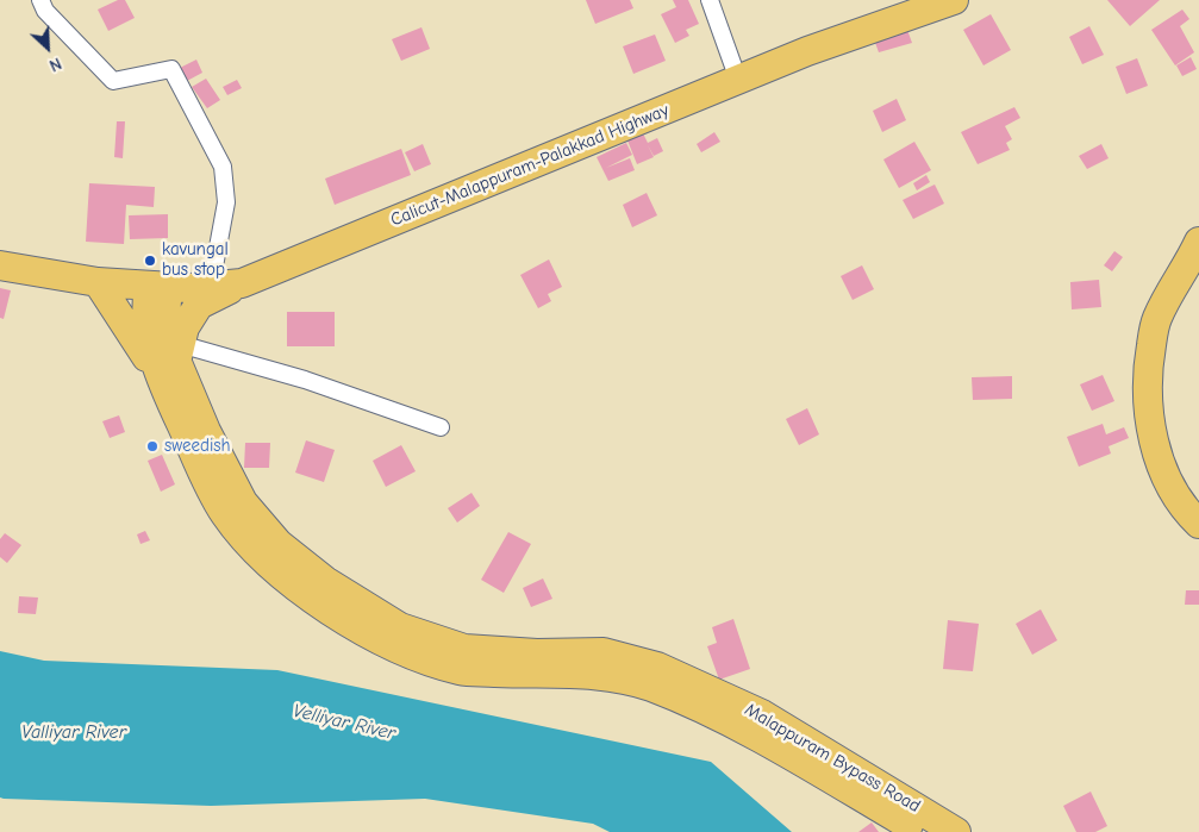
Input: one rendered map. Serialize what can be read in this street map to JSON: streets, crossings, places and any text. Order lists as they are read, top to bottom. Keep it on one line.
{"streets":{"highway":["Calicut-Malappuram-Palakkad Highway","Malappuram Bypass Road"]},"crossings":[["Calicut-Malappuram-Palakkad Highway","Malappuram Bypass Road"]],"water":["Velliyar River","Valliyar River"],"places":["kavungal bus stop","sweedish"],"north":"bottom right"}
